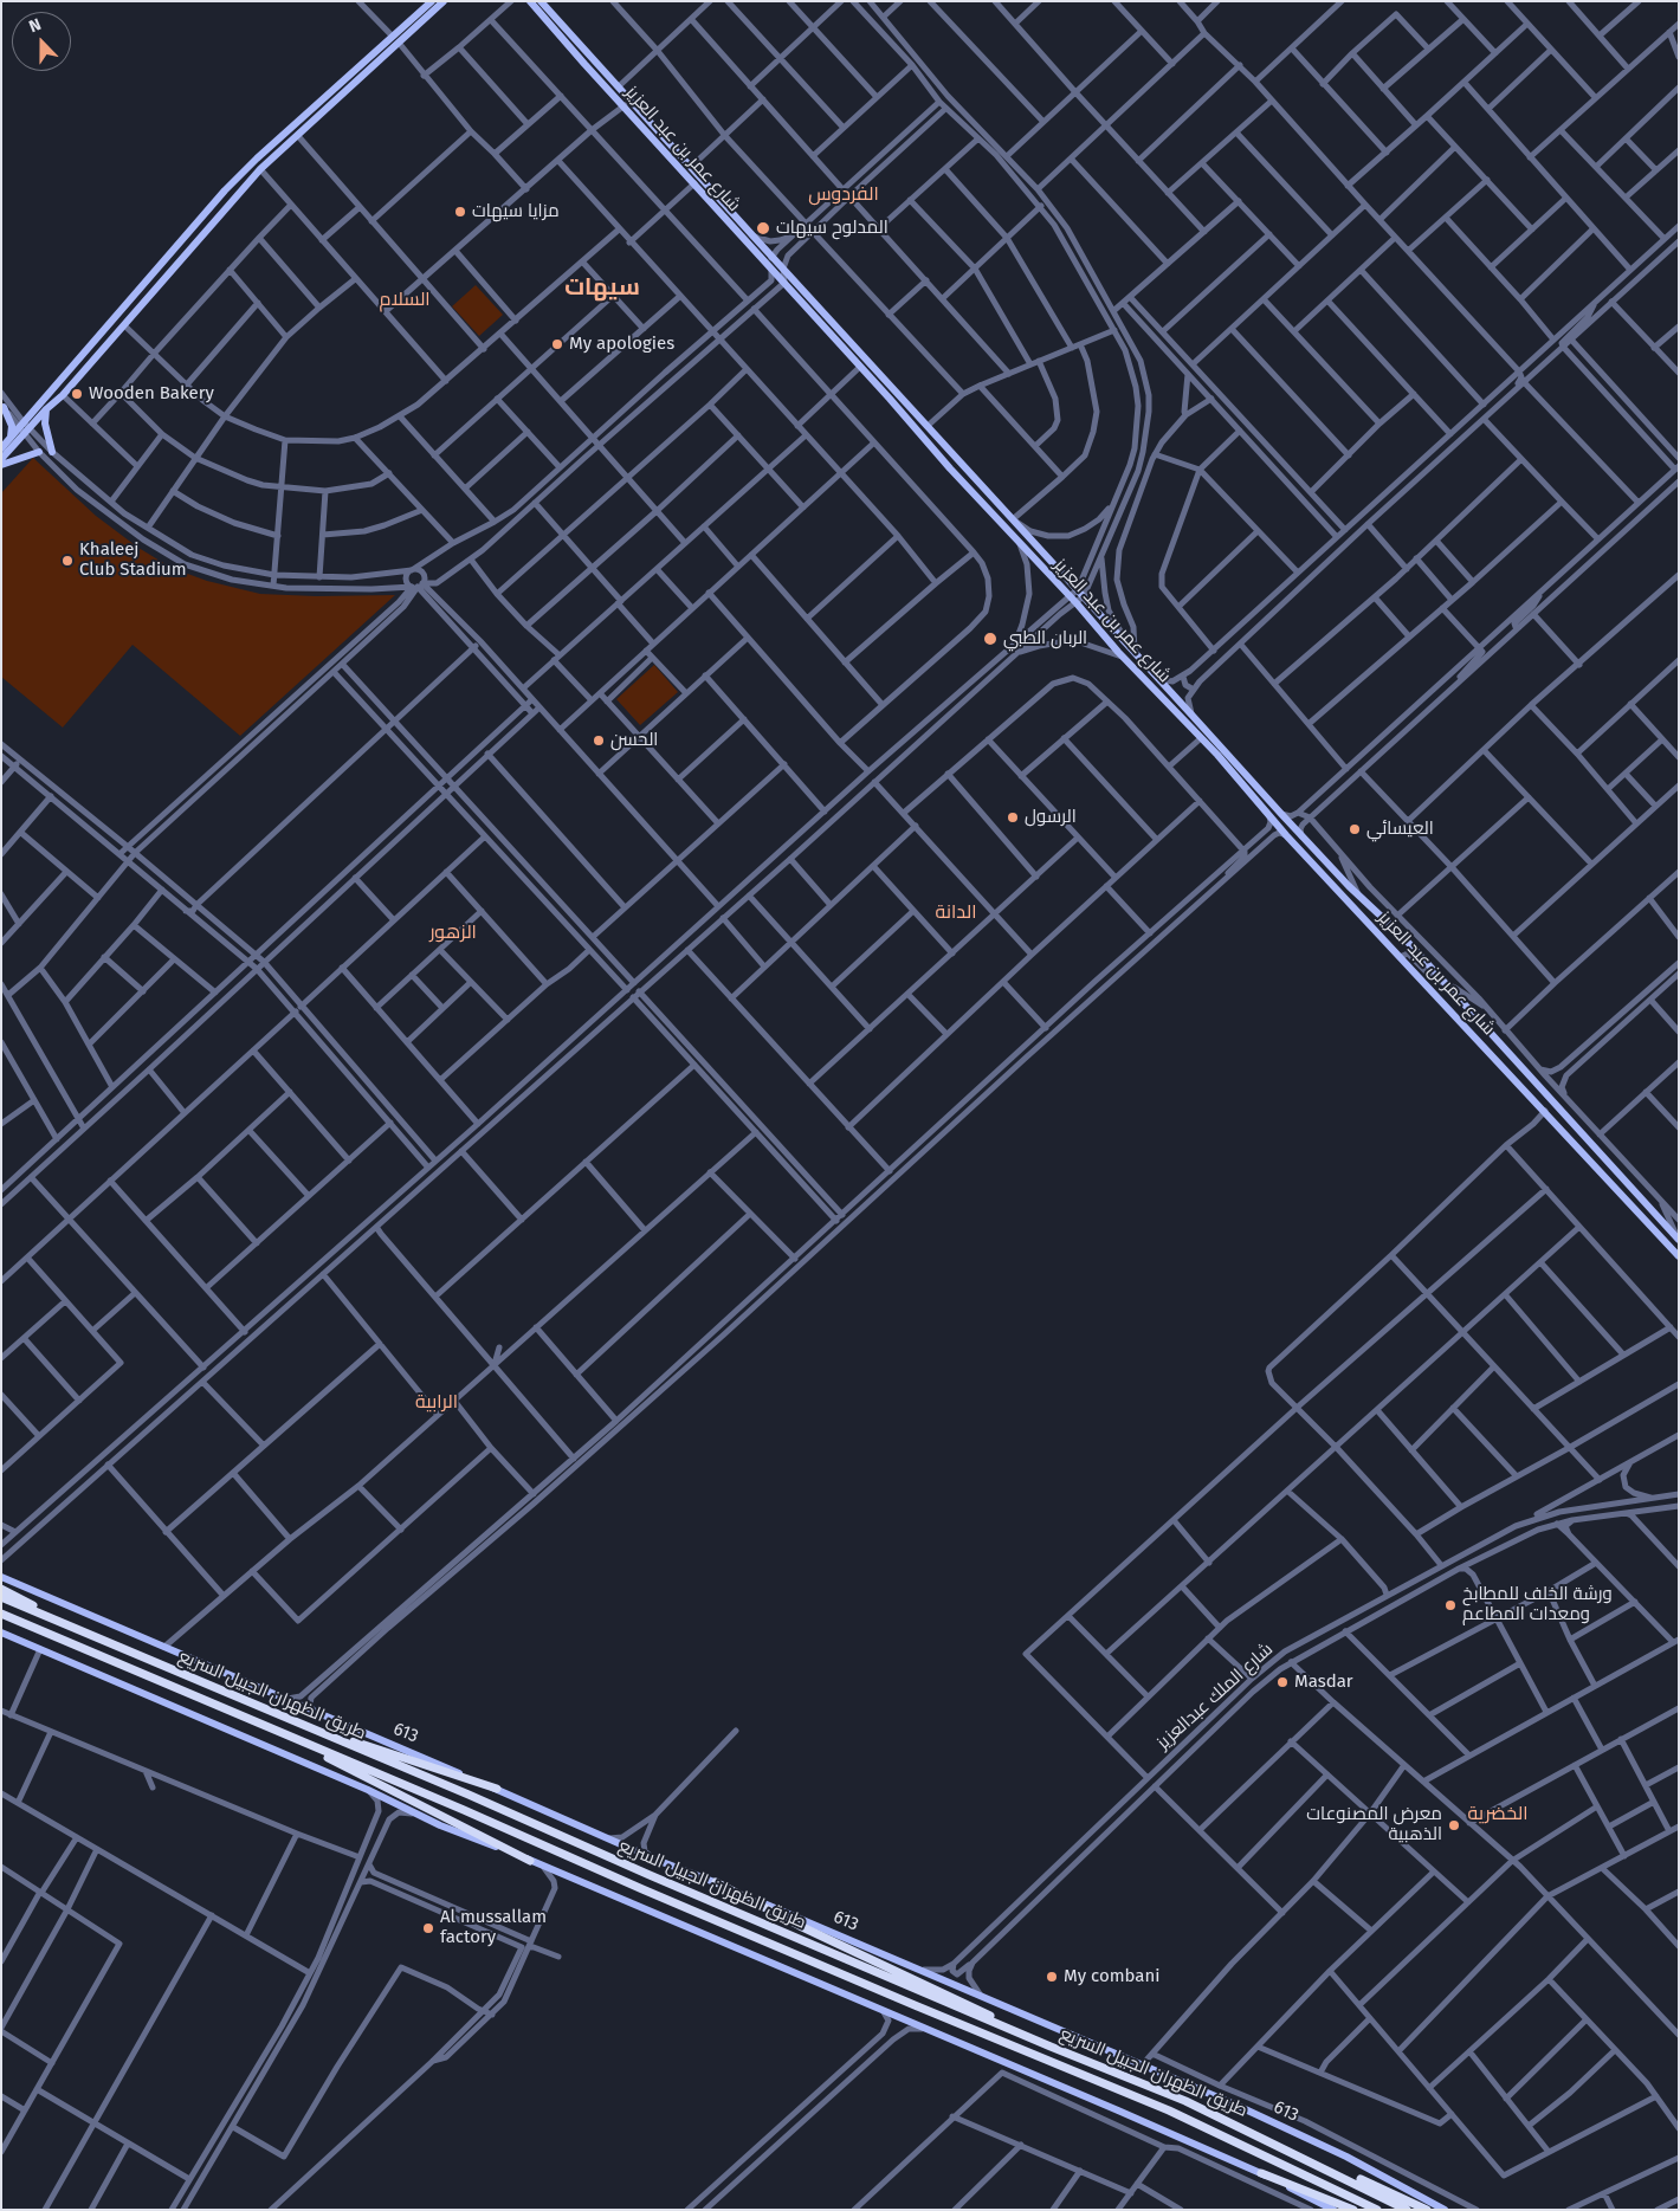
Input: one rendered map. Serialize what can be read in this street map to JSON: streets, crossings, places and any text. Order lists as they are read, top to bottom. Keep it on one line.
{"streets":{"highway":["طريق الظهران الجبيل السريع","613"],"main road":["شارع عمر بن عبد العزيز"],"street":["شارع الملك عبدالعزيز"]},"districts":["الفردوس","سيهات","السلام","الدانة","الزهور","الرابية","الخضرية"],"places":["مزايا سيهات","المدلوح سيهات","My apologies","Wooden Bakery","Khaleej Club Stadium","الربان الطبي","الحسن","الرسول","العيسائي","ورشة الخلف للمطابخ ومعدات المطاعم","Masdar","معرض المصنوعات الذهبية","Al mussallam factory","My combani"],"north":"top"}
